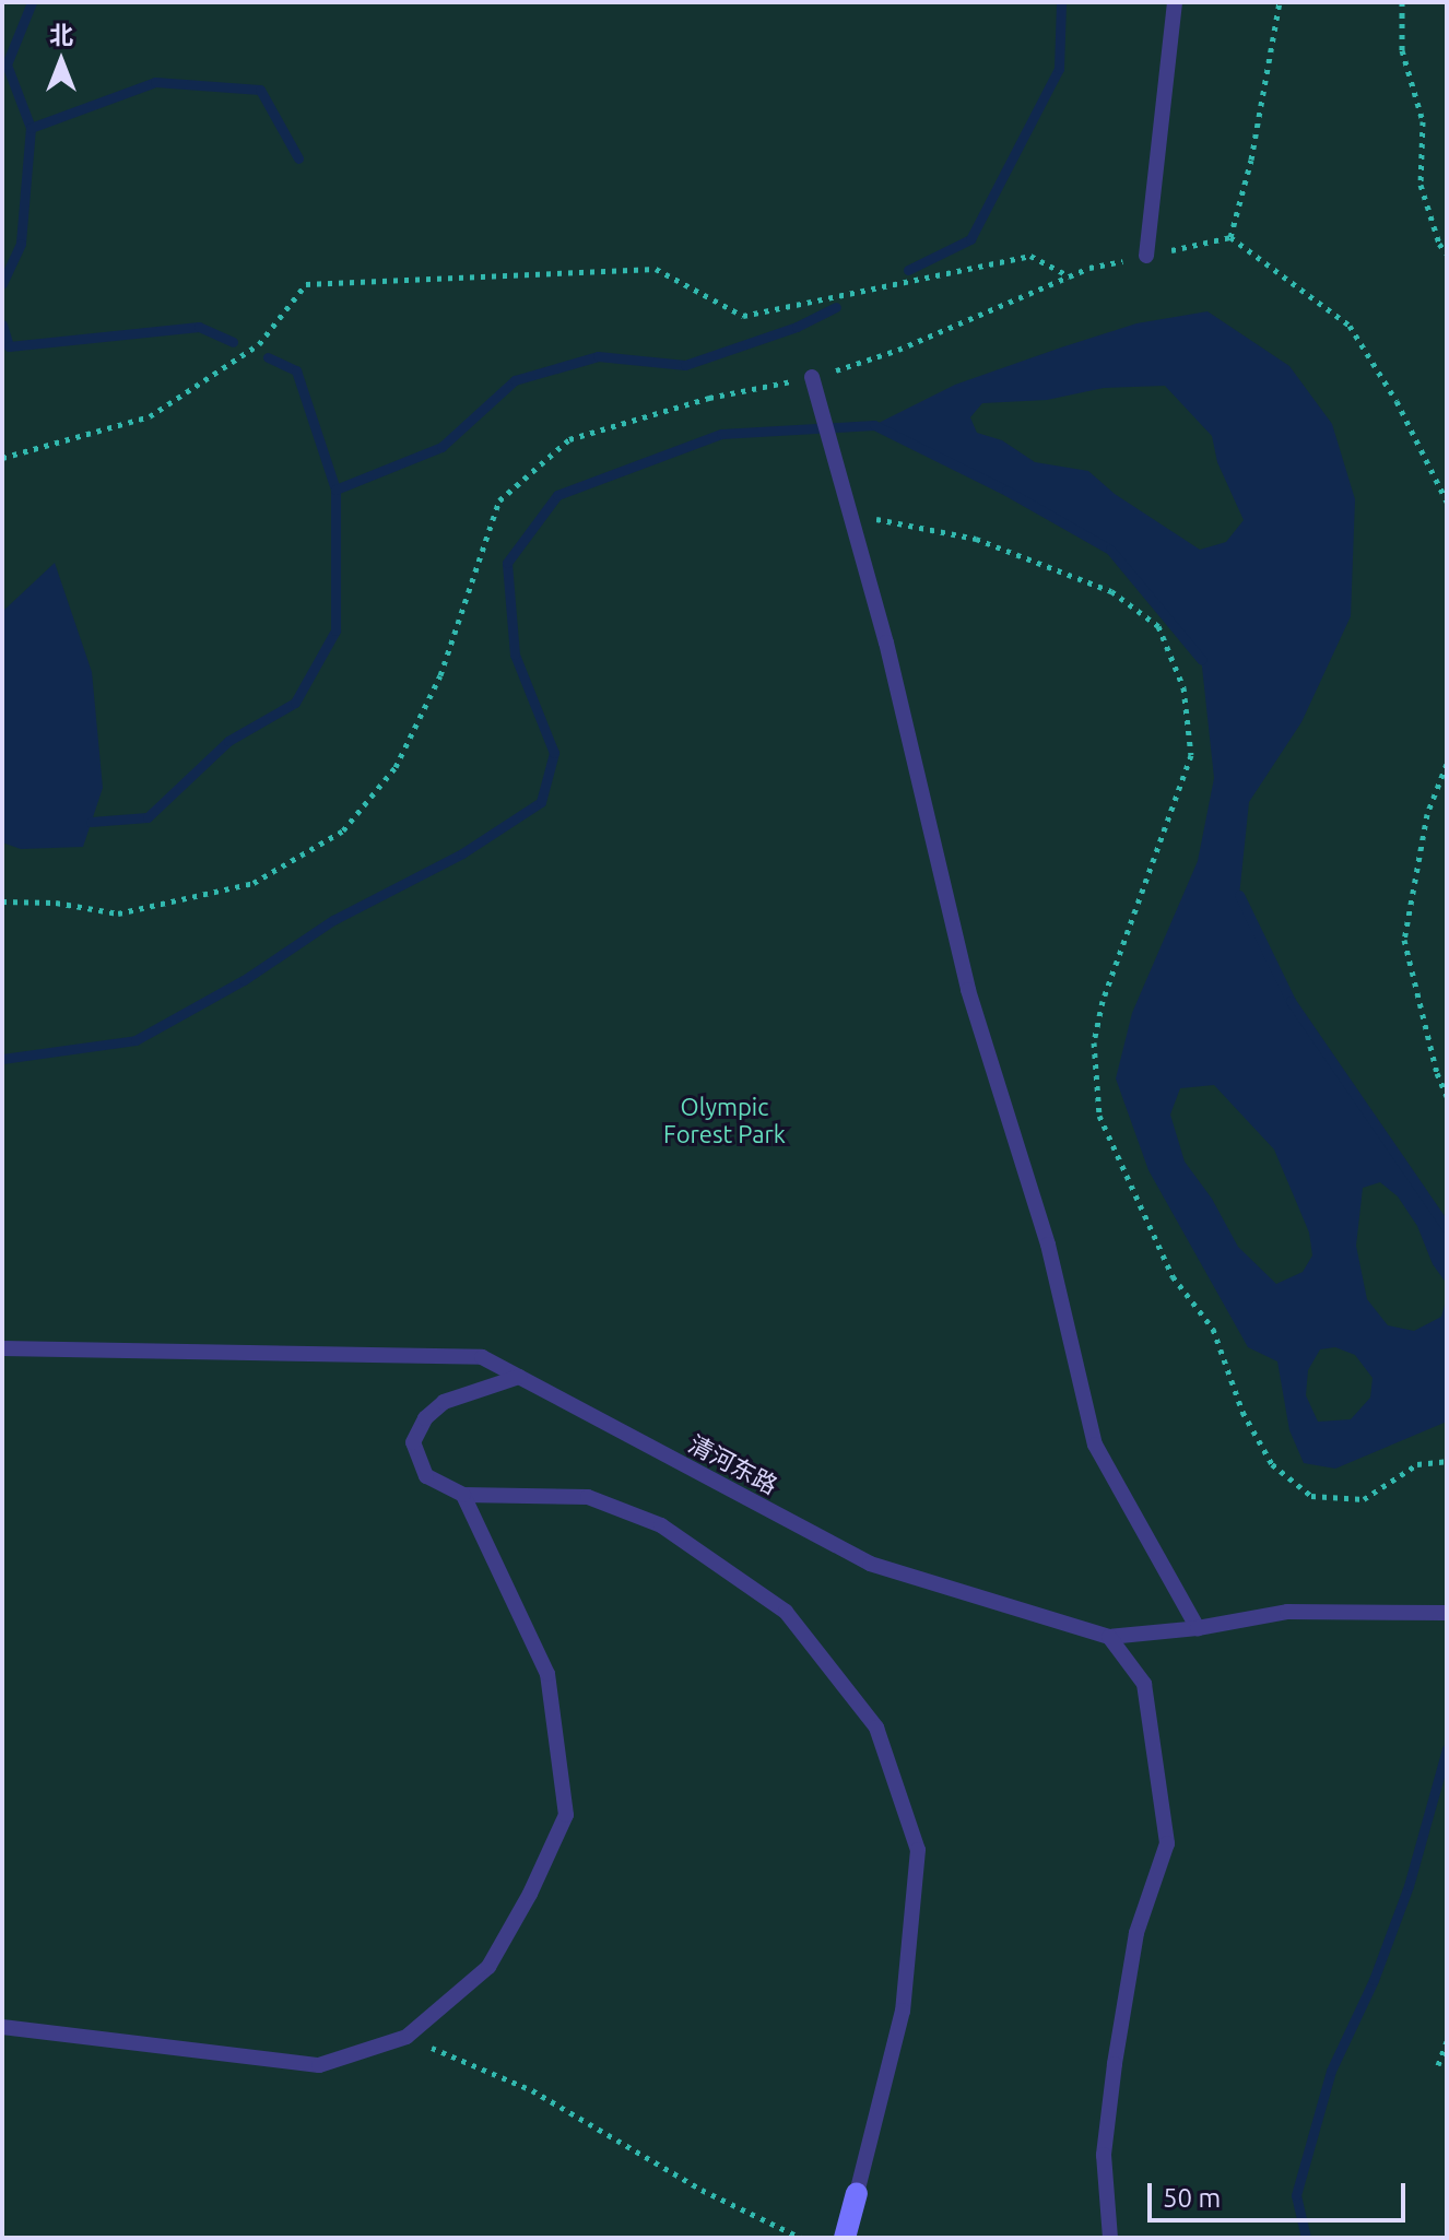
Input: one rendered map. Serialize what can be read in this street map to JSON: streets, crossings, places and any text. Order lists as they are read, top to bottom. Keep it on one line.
{"streets":{"lane":["清河东路"]},"parks":["Olympic Forest Park"],"scale_bar":"50 m","north":"top"}
